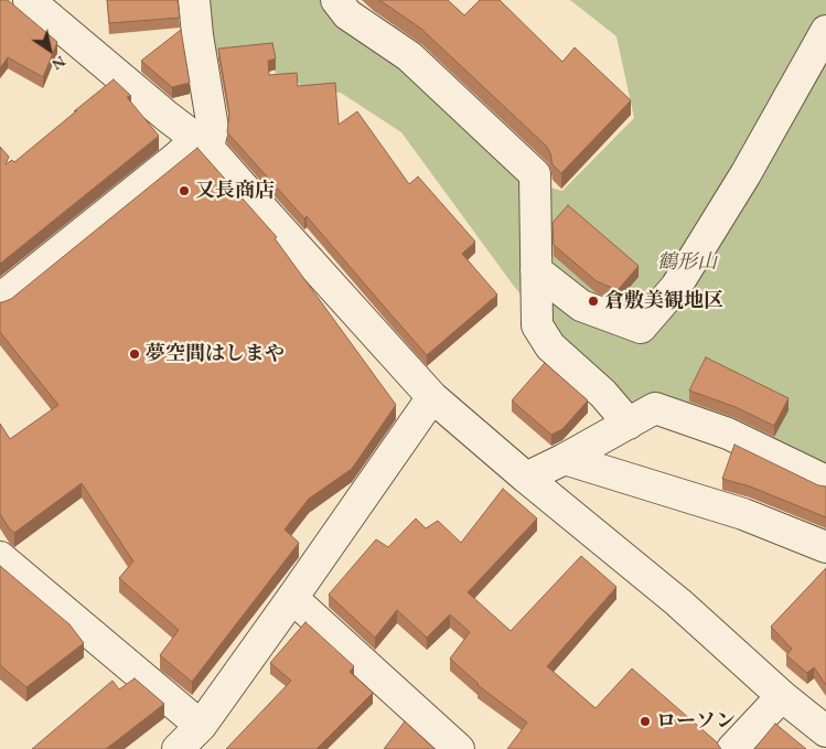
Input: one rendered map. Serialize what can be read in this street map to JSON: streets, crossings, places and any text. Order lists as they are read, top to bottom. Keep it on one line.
{"parks":["鶴形山"],"places":["又長商店","倉敷美観地区","夢空間はしまや","ローソン"],"north":"bottom right"}
